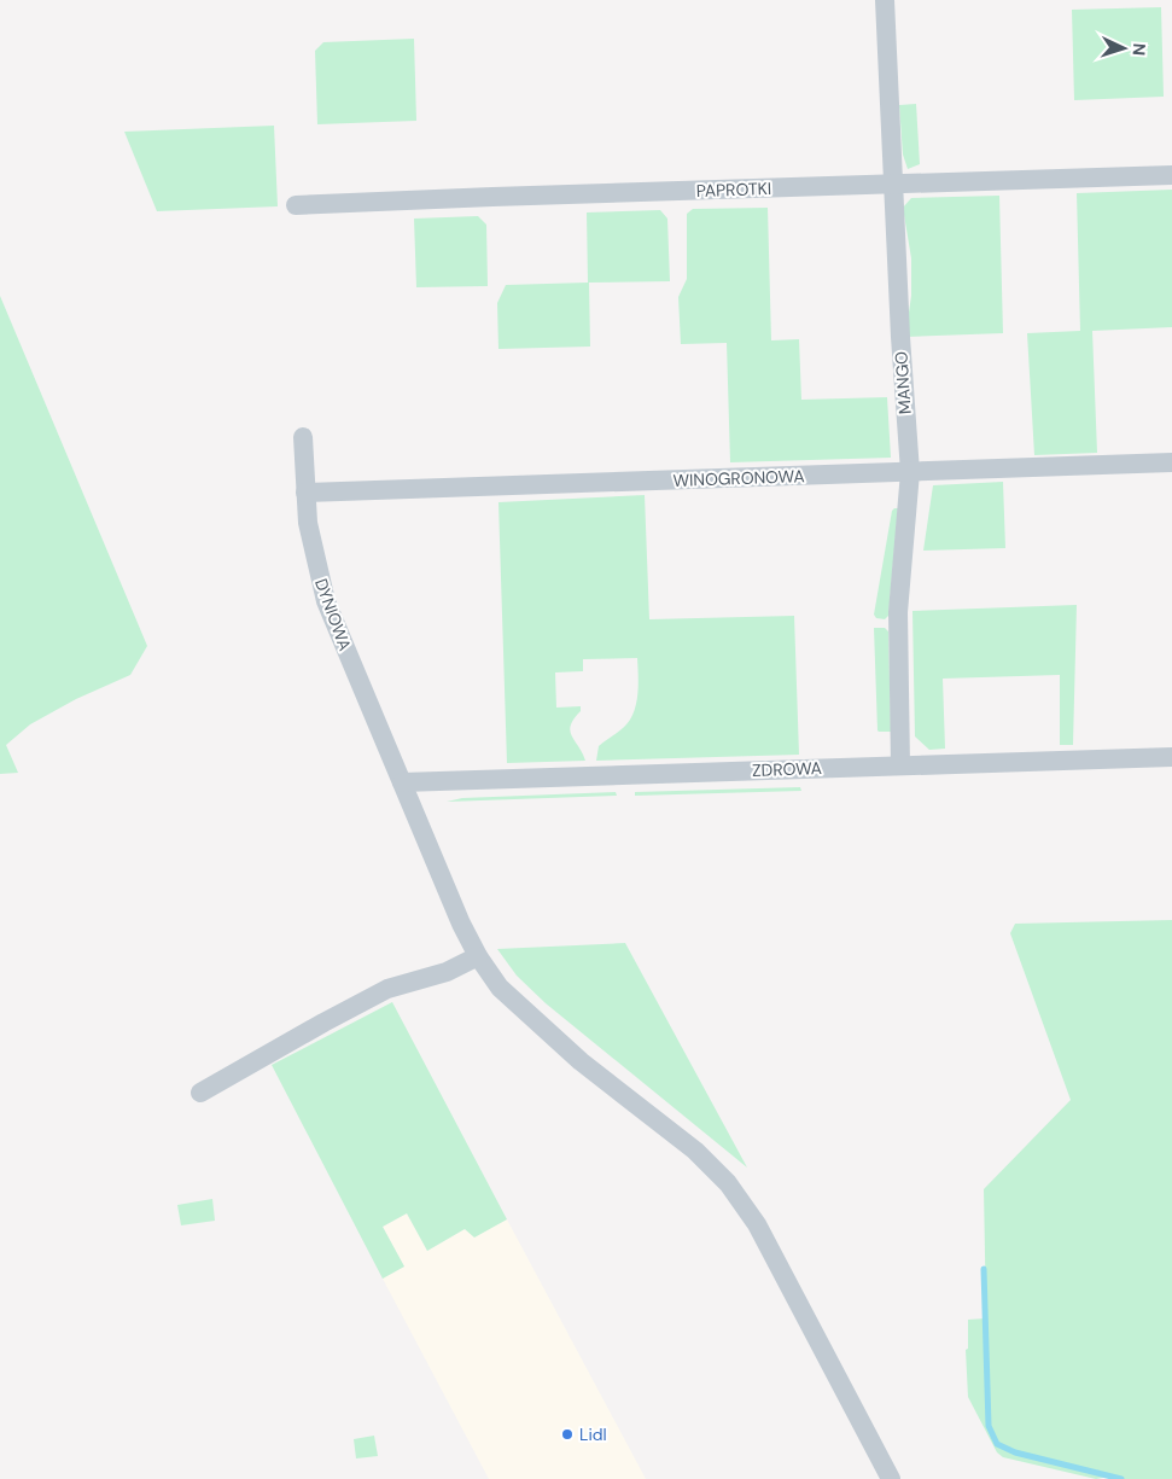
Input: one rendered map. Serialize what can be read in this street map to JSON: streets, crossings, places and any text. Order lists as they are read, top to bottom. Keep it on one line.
{"streets":{"street":["PAPROTKI","MANGO","WINOGRONOWA","DYNIOWA","ZDROWA"]},"crossings":[["PAPROTKI","MANGO"],["MANGO","WINOGRONOWA"],["MANGO","ZDROWA"],["WINOGRONOWA","DYNIOWA"],["DYNIOWA","ZDROWA"]],"places":["Lidl"],"north":"right"}
